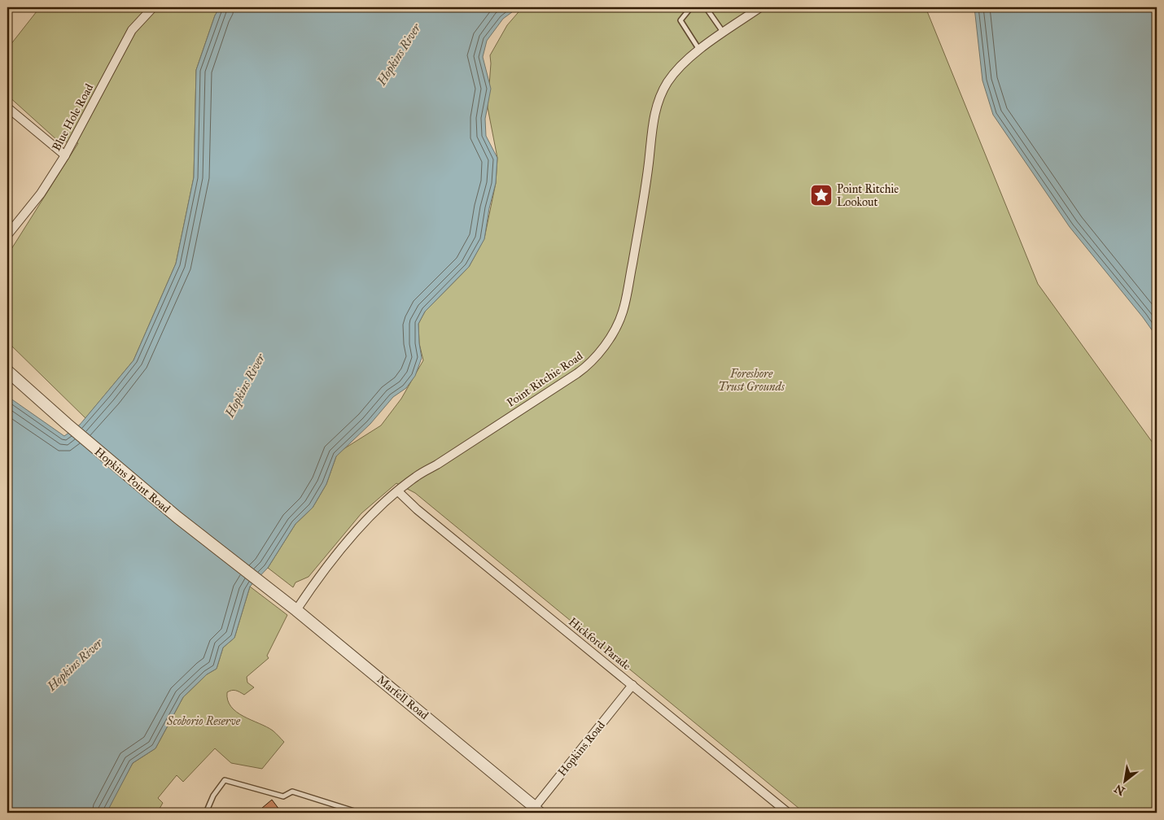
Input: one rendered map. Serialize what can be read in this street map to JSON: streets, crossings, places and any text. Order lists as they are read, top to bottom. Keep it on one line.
{"streets":{"street":["Blue Hole Road","Point Ritchie Road","Hopkins Point Road","Hickford Parade","Marfell Road","Hopkins Road"]},"crossings":[["Point Ritchie Road","Hickford Parade"],["Point Ritchie Road","Marfell Road"],["Hopkins Point Road","Marfell Road"],["Hickford Parade","Hopkins Road"],["Marfell Road","Hopkins Road"]],"water":["Hopkins River"],"parks":["Foreshore Trust Grounds","Scoborio Reserve"],"places":{"place":["Point Ritchie Lookout"]},"north":"bottom left"}
